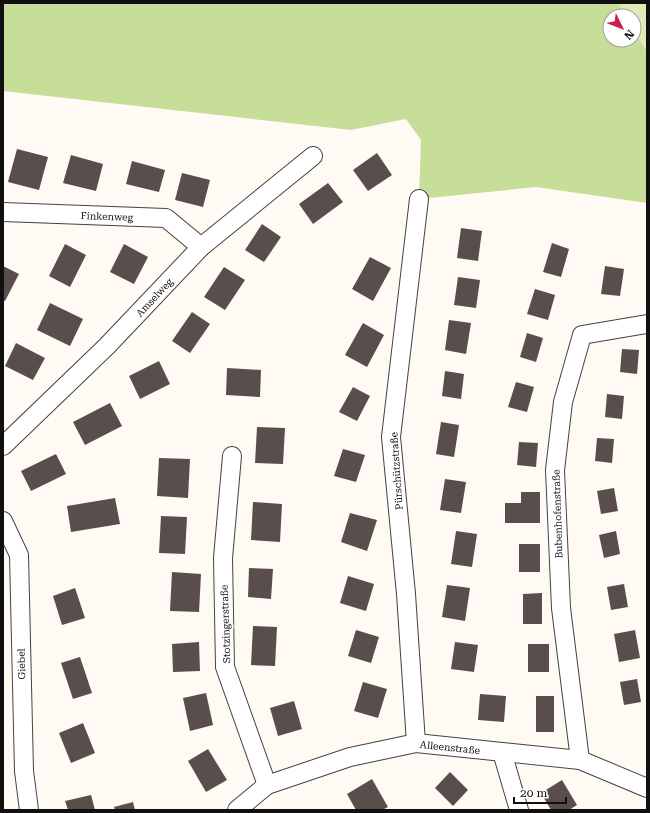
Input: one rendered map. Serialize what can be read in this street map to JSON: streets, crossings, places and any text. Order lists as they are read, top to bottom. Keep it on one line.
{"streets":{"street":["Finkenweg","Amselweg","Pürschützstraße","Bubenhofenstraße","Stotzingerstraße","Giebel","Alleenstraße"]},"crossings":[["Finkenweg","Amselweg"],["Pürschützstraße","Alleenstraße"],["Bubenhofenstraße","Alleenstraße"],["Stotzingerstraße","Alleenstraße"]],"scale_bar":"20 m","north":"bottom right"}
